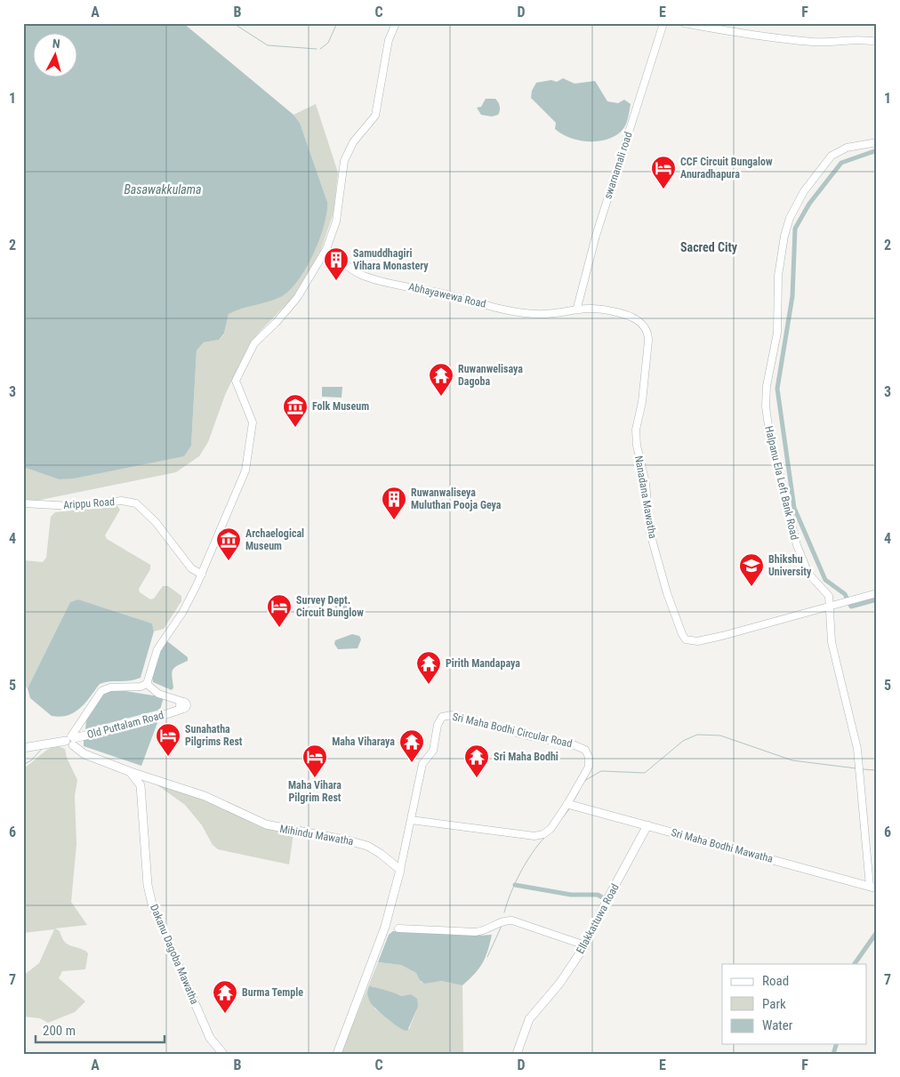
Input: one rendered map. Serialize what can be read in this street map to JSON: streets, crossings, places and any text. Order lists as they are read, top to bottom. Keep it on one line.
{"streets":{"main road":["swarnamali road","Abhayawewa Road","Halpanu Ela Left Bank Road","Nanadana Mawatha","Arippu Road","Old Puttalam Road","Sri Maha Bodhi Circular Road","Mihindu Mawatha","Sri Maha Bodhi Mawatha","Ellakkattuwa Road","Dakanu Dagoba Mawatha"]},"crossings":[["swarnamali road","Abhayawewa Road"],["swarnamali road","Nanadana Mawatha"],["Abhayawewa Road","Nanadana Mawatha"],["Halpanu Ela Left Bank Road","Nanadana Mawatha"],["Halpanu Ela Left Bank Road","Sri Maha Bodhi Mawatha"],["Old Puttalam Road","Mihindu Mawatha"],["Sri Maha Bodhi Circular Road","Sri Maha Bodhi Mawatha"],["Mihindu Mawatha","Dakanu Dagoba Mawatha"],["Sri Maha Bodhi Mawatha","Ellakkattuwa Road"]],"districts":["Sacred City"],"water":["Basawakkulama"],"places":{"hotel":["CCF Circuit Bungalow Anuradhapura","Survey Dept. Circuit Bunglow","Sunahatha Pilgrims Rest","Maha Vihara Pilgrim Rest"],"building":["Samuddhagiri Vihara Monastery","Ruwanwaliseya Muluthan Pooja Geya"],"temple":["Ruwanwelisaya Dagoba","Pirith Mandapaya","Maha Viharaya","Sri Maha Bodhi","Burma Temple"],"museum":["Folk Museum","Archaelogical Museum"],"school or university":["Bhikshu University"]},"legend":["Road","Park","Water"],"scale_bar":"200 m","north":"top","grid":{"columns":["A","B","C","D","E","F"],"rows":["1","2","3","4","5","6","7"]}}
